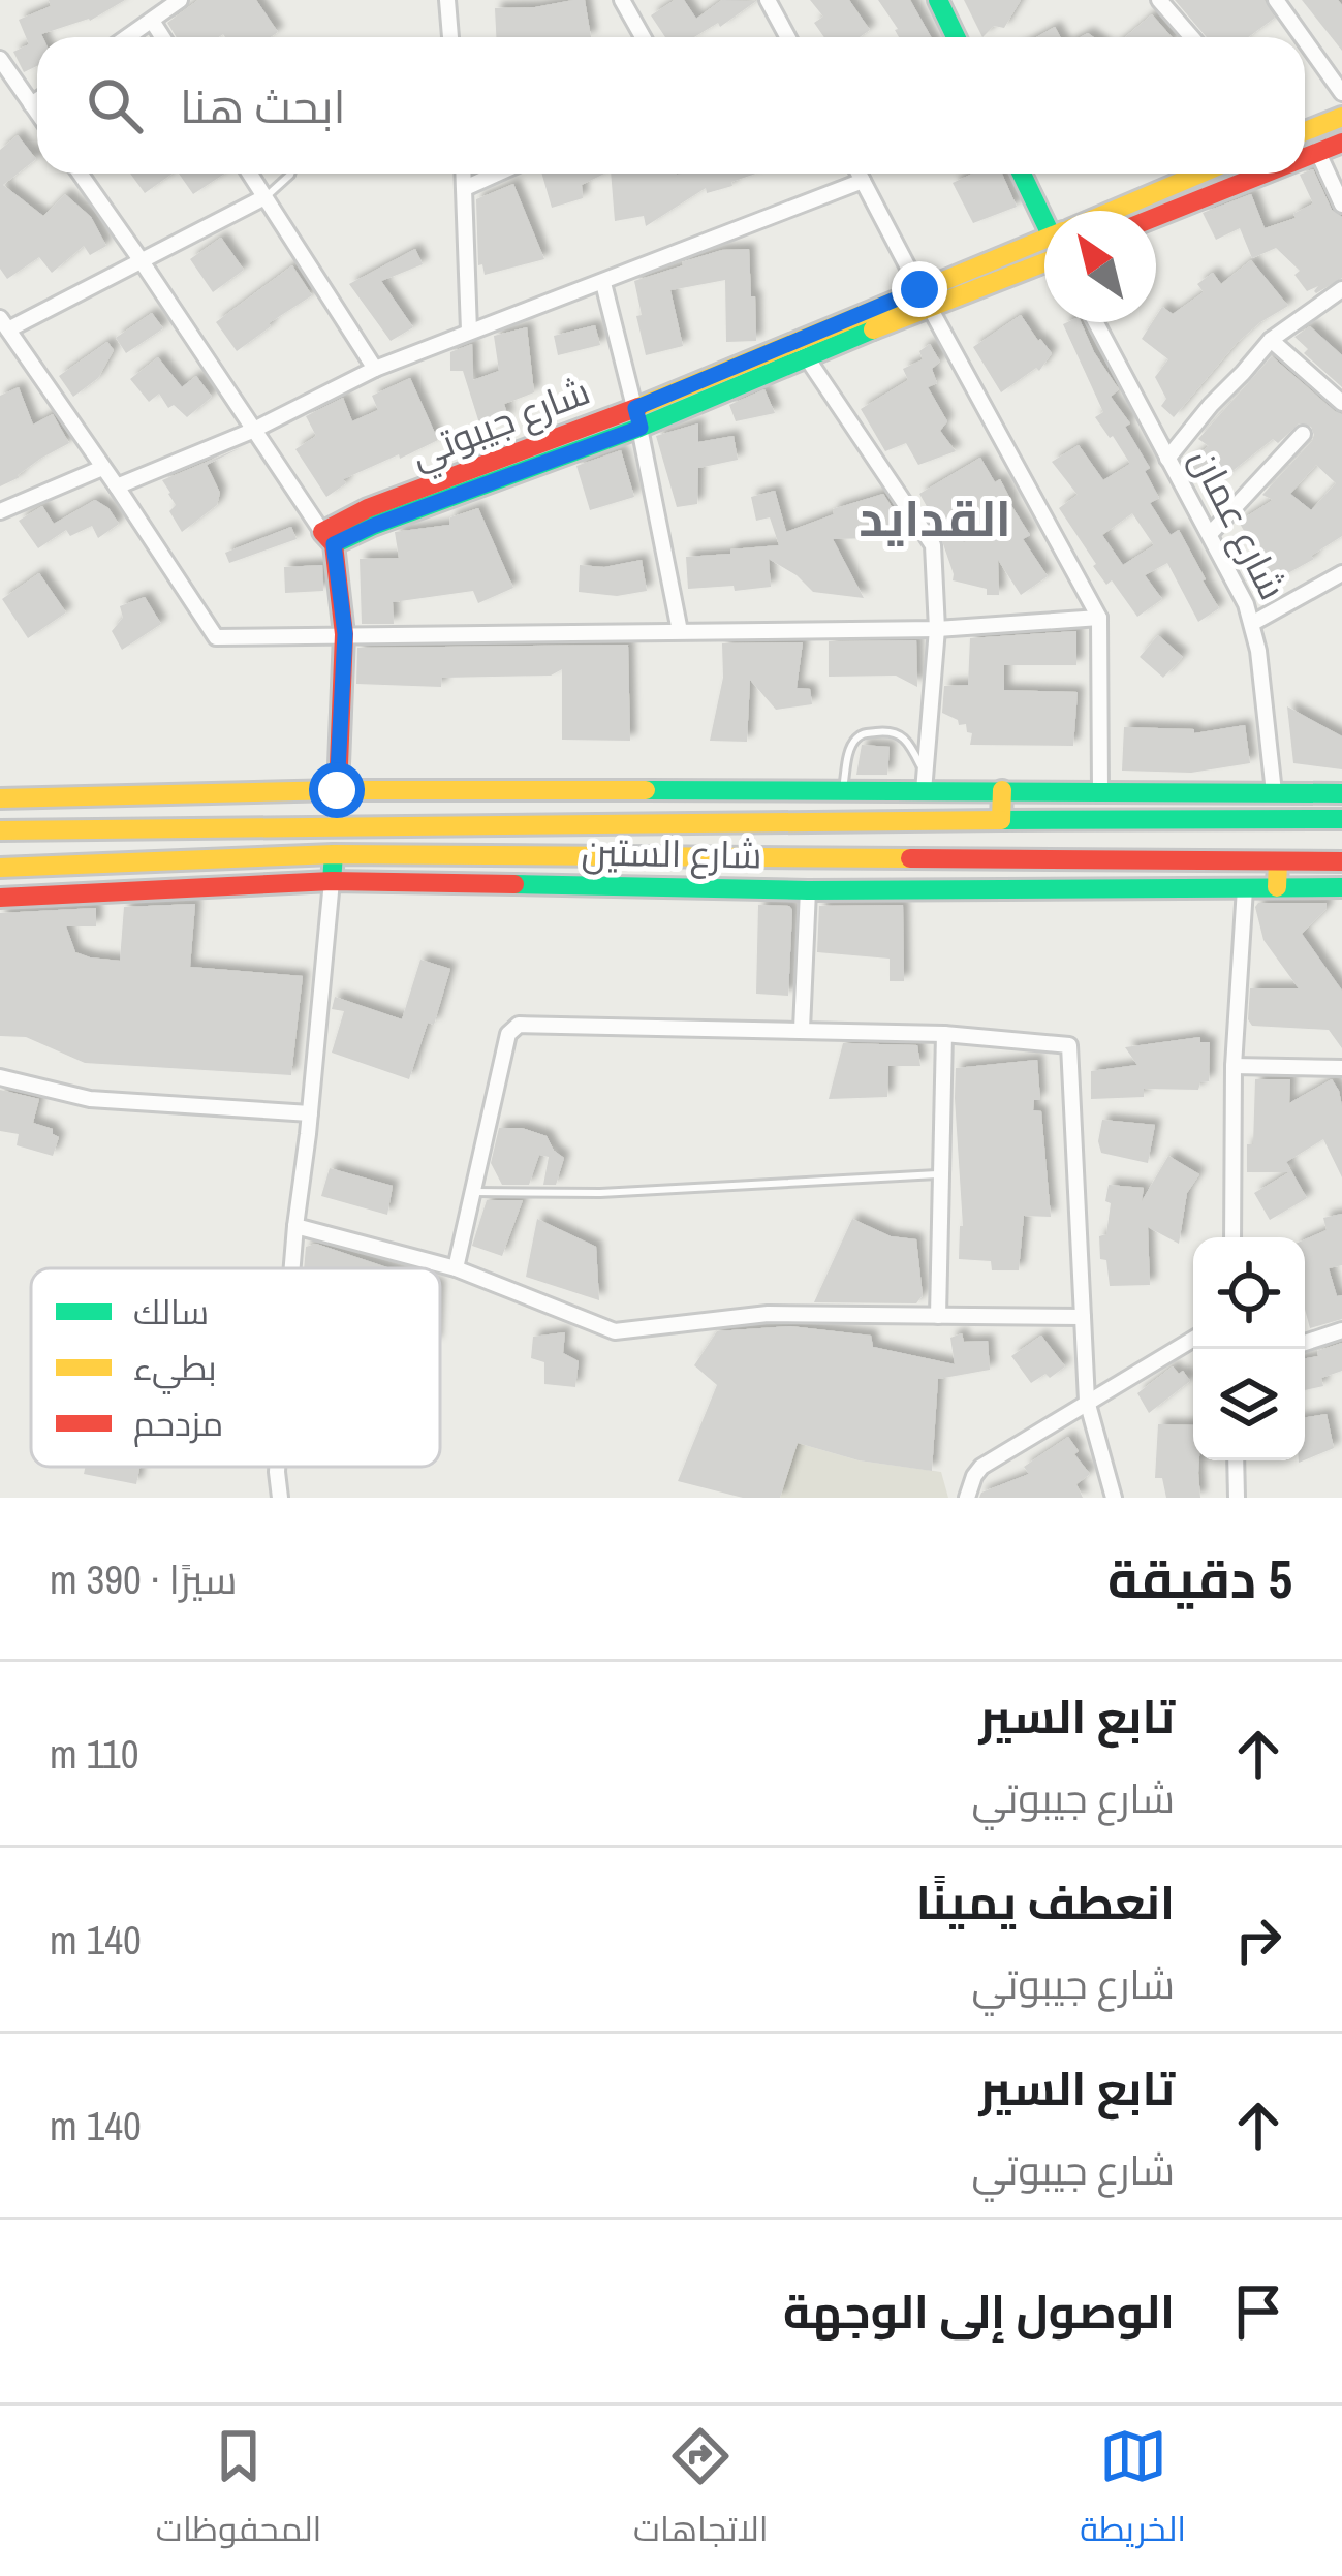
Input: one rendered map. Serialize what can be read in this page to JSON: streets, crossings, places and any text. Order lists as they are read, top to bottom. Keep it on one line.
{"streets":{"main road":["شارع جيبوتي","شارع الستين"],"street":["شارع عمان"]},"crossings":[["شارع عمان","شارع الستين"]],"districts":["القدايد"],"legend":["سالك","بطيء","مزدحم"],"north":"top left","page":{"search":"ابحث هنا","heading":["5 دقيقة","سيرًا · 390 m"],"list":[["تابع السير","شارع جيبوتي","110 m"],["انعطف يمينًا","شارع جيبوتي","140 m"],["تابع السير","شارع جيبوتي","140 m"],"الوصول إلى الوجهة"],"nav":["الخريطة","الاتجاهات","المحفوظات"]}}
